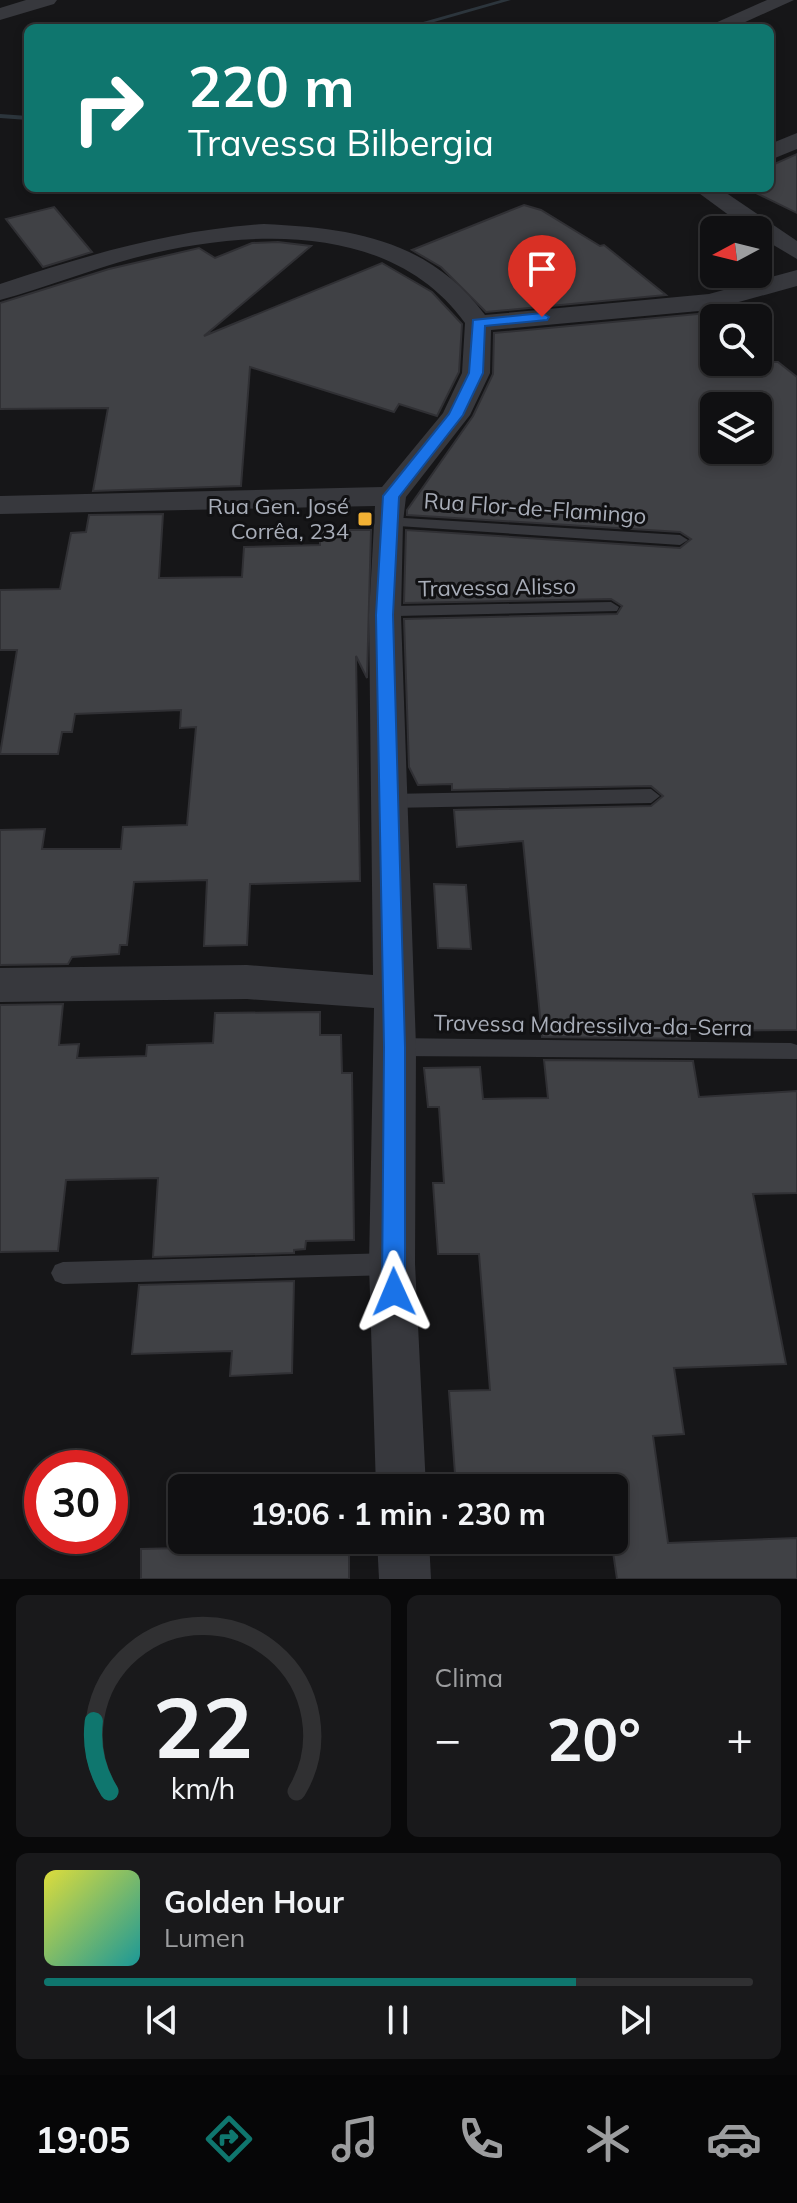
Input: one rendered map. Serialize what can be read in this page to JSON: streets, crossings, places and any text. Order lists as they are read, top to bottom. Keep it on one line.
{"streets":{"lane":["Rua Flor-de-Flamingo","Travessa Alisso","Travessa Madressilva-da-Serra"]},"places":{"transit":["Rua Gen. José Corrêa, 234"]},"north":"left","page":{"turn":["220 m","Travessa Bilbergia"],"limit":"30","trip":"19:06 · 1 min · 230 m","tile":"Clima","heat":["−","20°","+"],"song":["Golden Hour","Lumen"],"tabs":"19:05","gauge":["22","km/h"]}}
